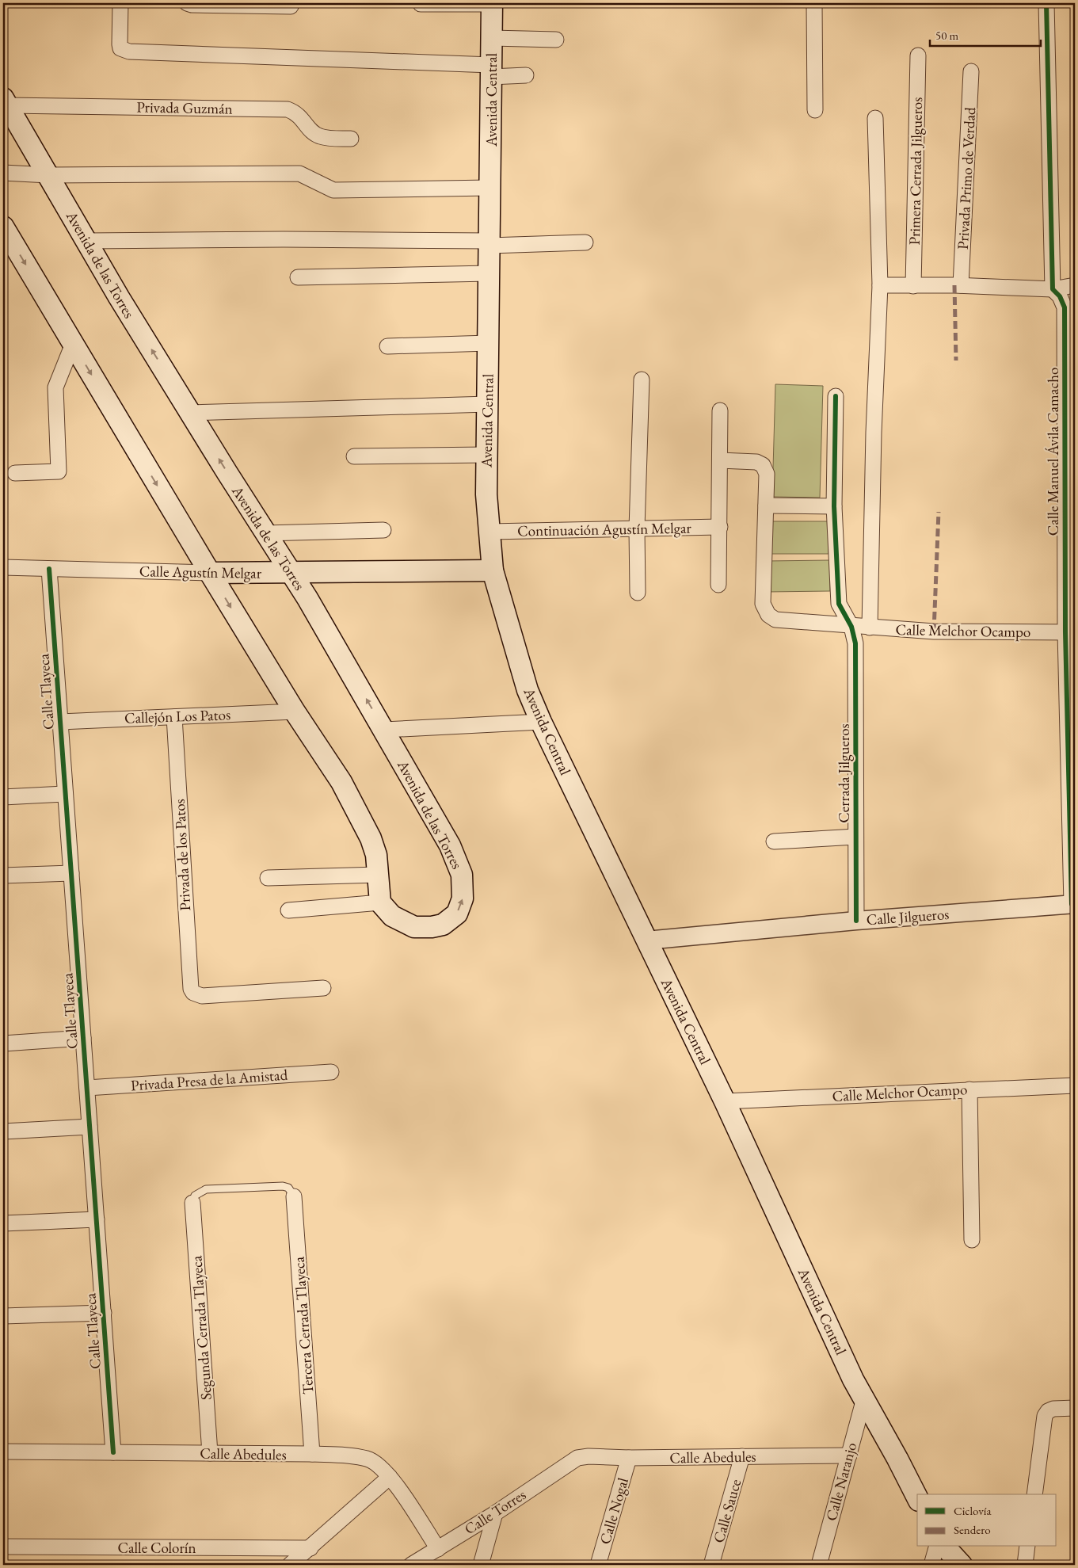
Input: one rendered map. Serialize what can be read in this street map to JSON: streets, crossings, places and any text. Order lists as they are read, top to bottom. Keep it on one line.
{"streets":{"main road":["Avenida Central","Avenida de las Torres","Calle Agustín Melgar"],"street":["Privada Guzmán","Primera Cerrada Jilgueros","Privada Primo de Verdad","Calle Manuel Ávila Camacho","Continuación Agustín Melgar","Calle Melchor Ocampo","Calle Tlayeca","Callejón Los Patos","Cerrada Jilgueros","Privada de los Patos","Calle Jilgueros","Privada Presa de la Amistad","Tercera Cerrada Tlayeca","Segunda Cerrada Tlayeca","Calle Abedules","Calle Naranjo","Calle Nogal","Calle Sauce","Calle Torres","Calle Colorín"]},"crossings":[["Avenida Central","Continuación Agustín Melgar"],["Avenida Central","Calle Agustín Melgar"],["Avenida Central","Calle Melchor Ocampo"],["Avenida Central","Calle Jilgueros"],["Avenida Central","Calle Naranjo"],["Privada Guzmán","Avenida de las Torres"],["Avenida de las Torres","Calle Agustín Melgar"],["Calle Manuel Ávila Camacho","Calle Melchor Ocampo"],["Calle Manuel Ávila Camacho","Calle Jilgueros"],["Calle Agustín Melgar","Calle Tlayeca"],["Calle Melchor Ocampo","Cerrada Jilgueros"],["Calle Tlayeca","Callejón Los Patos"],["Calle Tlayeca","Privada Presa de la Amistad"],["Calle Tlayeca","Calle Abedules"],["Callejón Los Patos","Privada de los Patos"],["Cerrada Jilgueros","Calle Jilgueros"],["Tercera Cerrada Tlayeca","Calle Abedules"],["Segunda Cerrada Tlayeca","Calle Abedules"],["Calle Abedules","Calle Naranjo"],["Calle Abedules","Calle Nogal"],["Calle Abedules","Calle Sauce"],["Calle Abedules","Calle Torres"]],"legend":["Ciclovía","Sendero"],"scale_bar":"50 m"}
